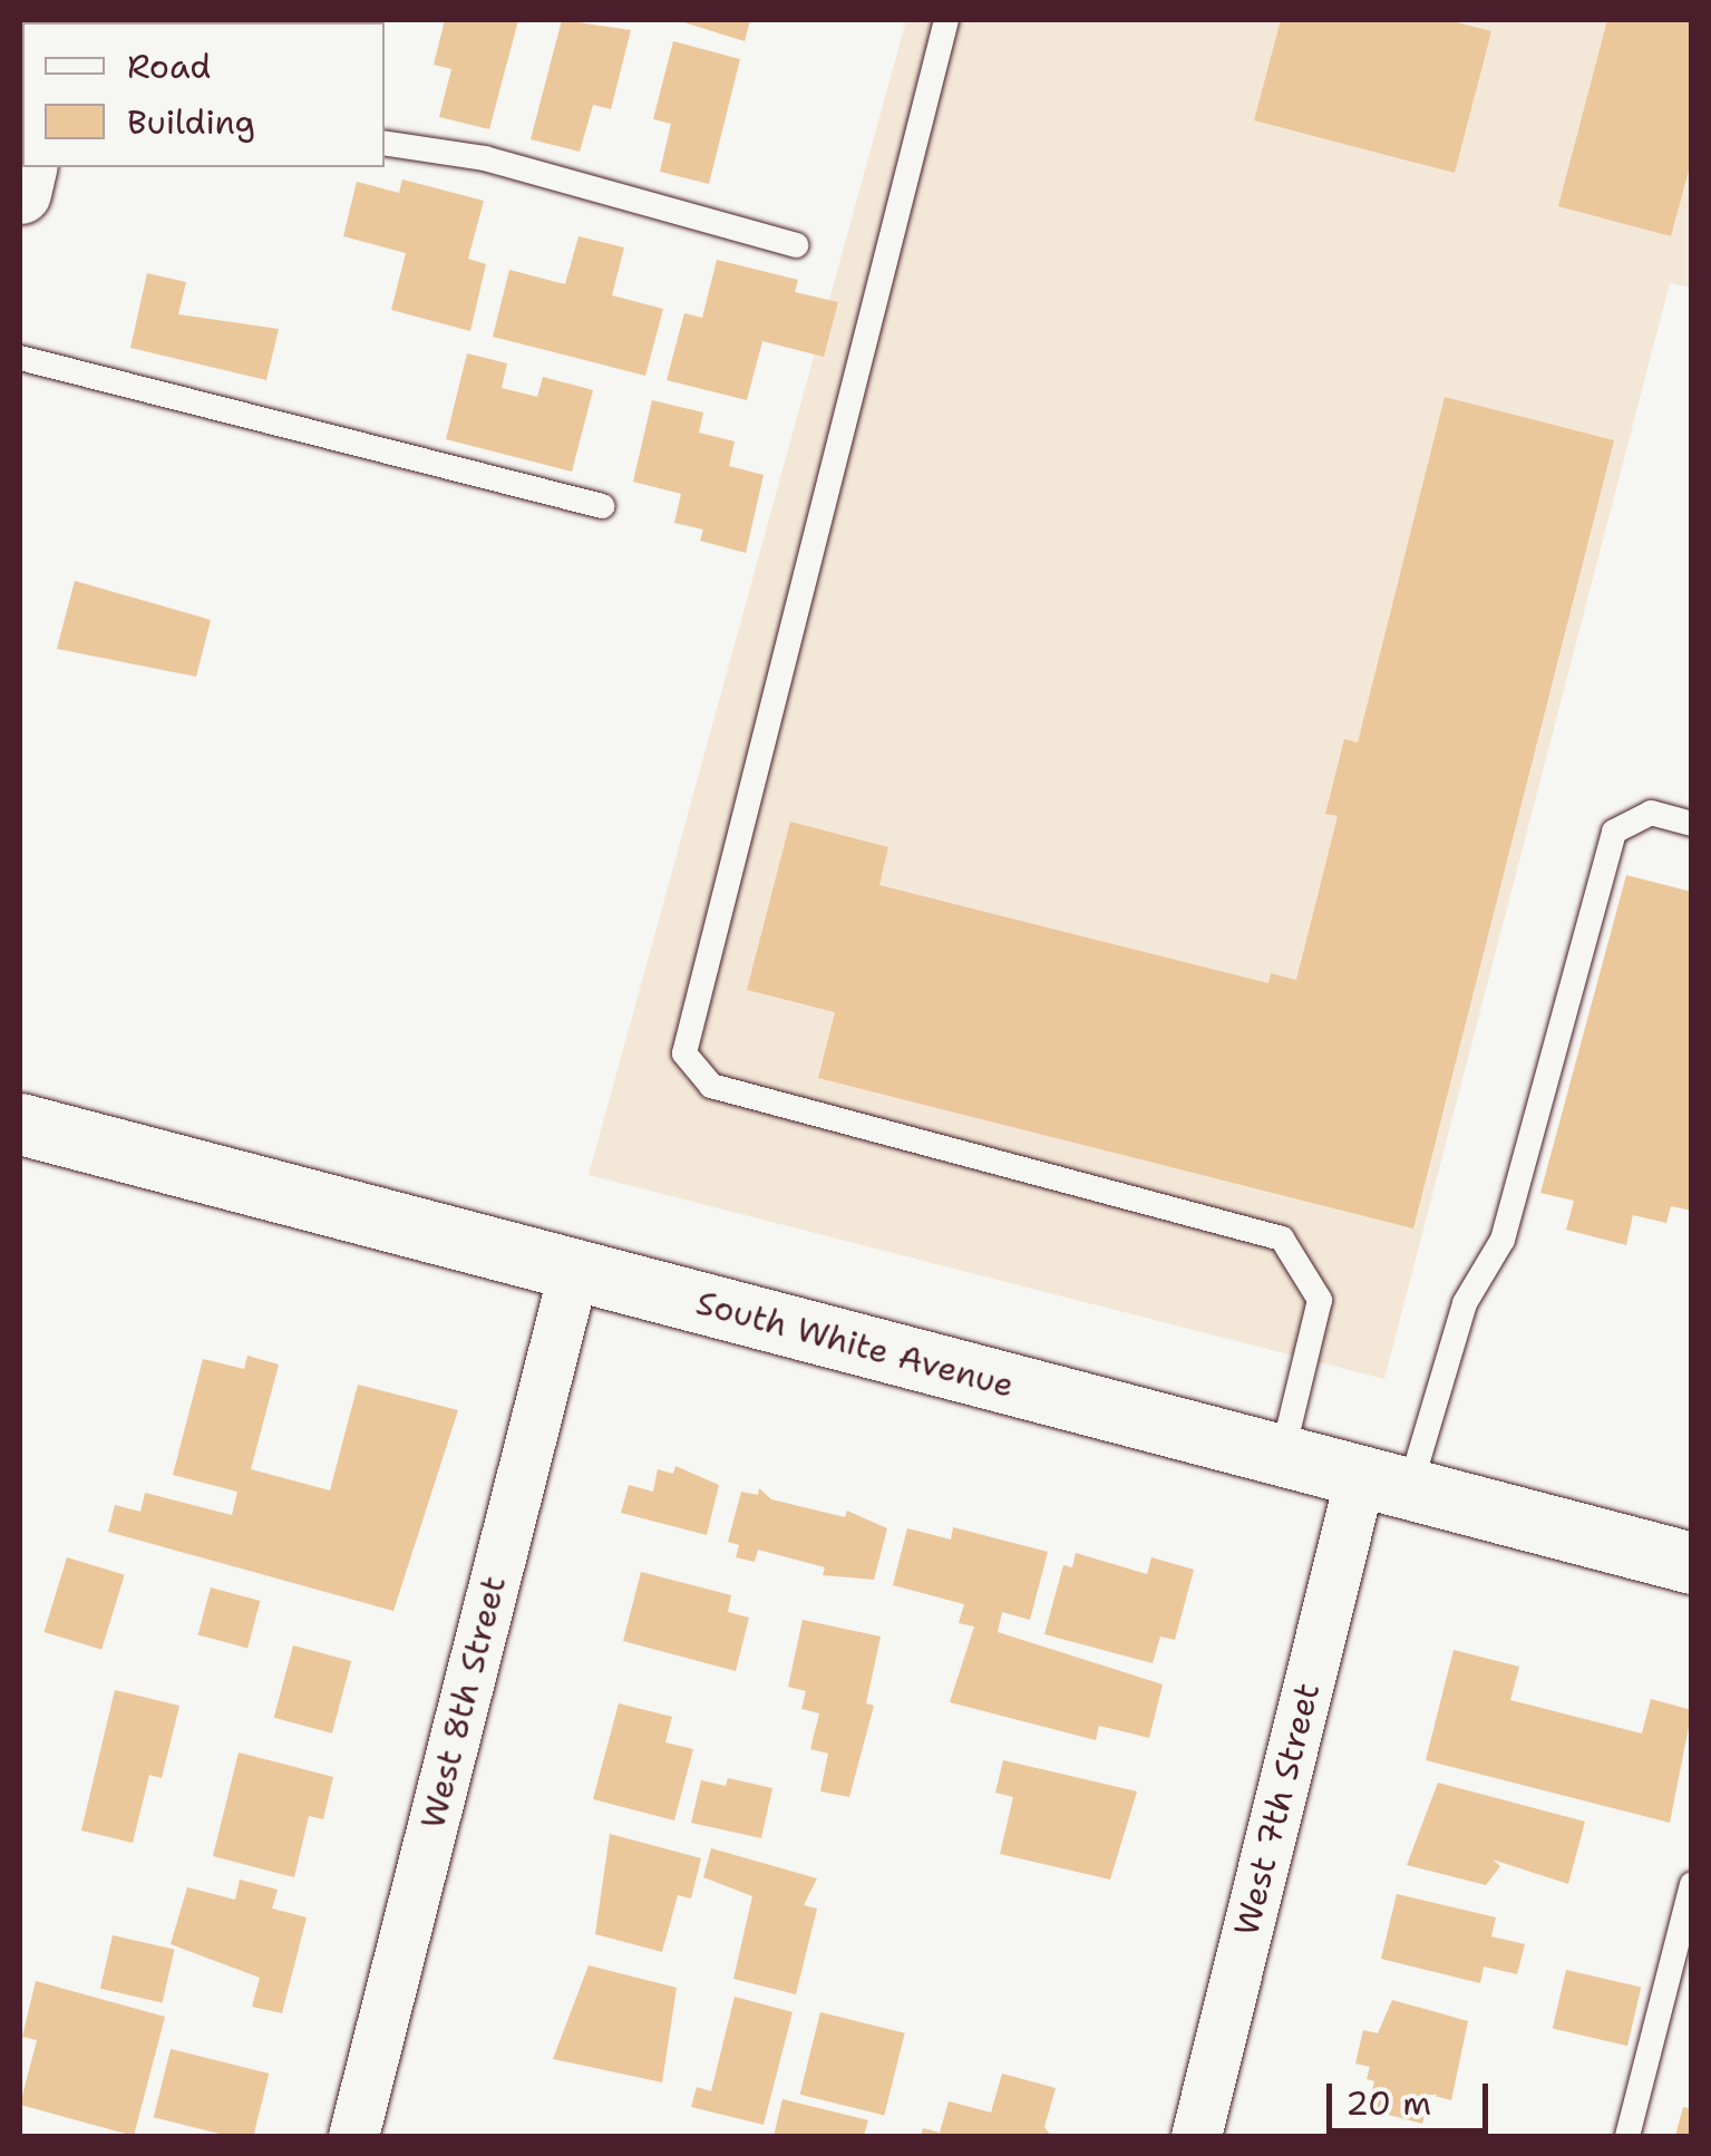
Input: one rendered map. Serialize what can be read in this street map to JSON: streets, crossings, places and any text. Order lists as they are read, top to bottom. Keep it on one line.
{"streets":{"street":["South White Avenue","West 8th Street","West 7th Street"]},"crossings":[["South White Avenue","West 8th Street"],["South White Avenue","West 7th Street"]],"legend":["Road","Building"],"scale_bar":"20 m"}
